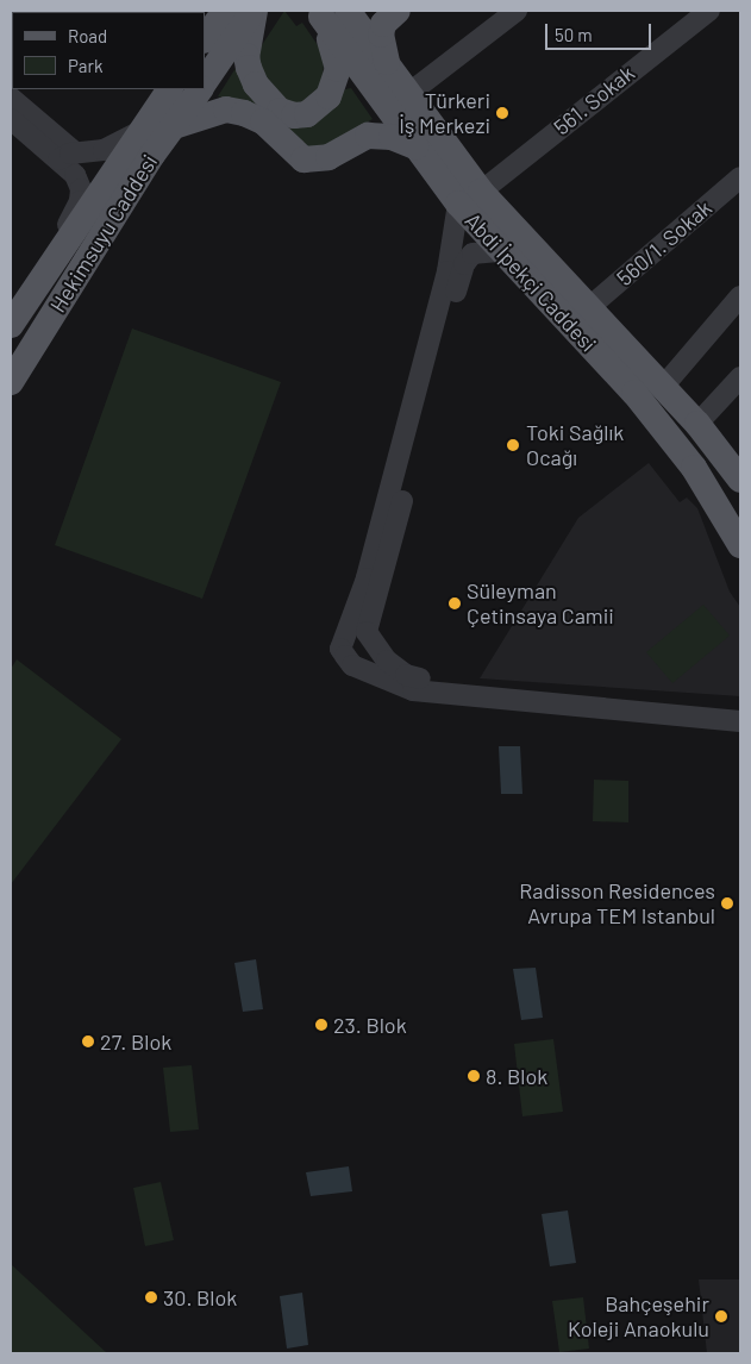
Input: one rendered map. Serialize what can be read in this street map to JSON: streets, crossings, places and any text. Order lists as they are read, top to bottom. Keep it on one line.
{"streets":{"main road":["Hekimsuyu Caddesi","Abdi İpekçi Caddesi"],"street":["561. Sokak","560/1. Sokak"]},"crossings":[["561. Sokak","Abdi İpekçi Caddesi"],["560/1. Sokak","Abdi İpekçi Caddesi"]],"places":["Türkeri İş Merkezi","Toki Sağlık Ocağı","Süleyman Çetinsaya Camii","Radisson Residences Avrupa TEM Istanbul","23. Blok","27. Blok","8. Blok","30. Blok","Bahçeşehir Koleji Anaokulu"],"legend":["Road","Park"],"scale_bar":"50 m"}
